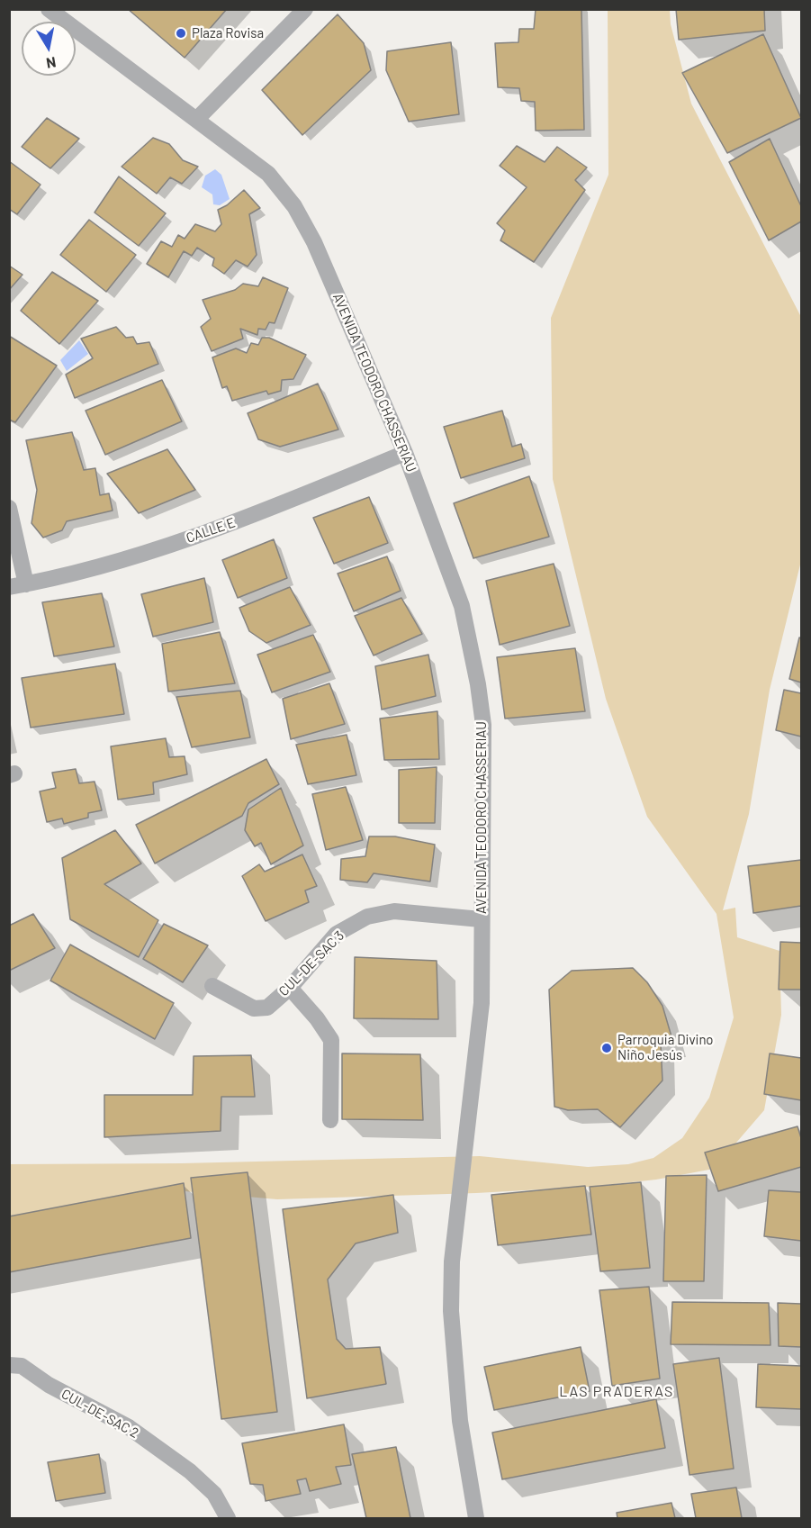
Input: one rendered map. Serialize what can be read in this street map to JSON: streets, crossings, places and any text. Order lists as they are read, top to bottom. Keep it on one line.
{"streets":{"street":["AVENIDA TEODORO CHASSERIAU","CALLE E","CUL-DE-SAC 3","CUL-DE-SAC 2"]},"crossings":[["AVENIDA TEODORO CHASSERIAU","CALLE E"],["AVENIDA TEODORO CHASSERIAU","CUL-DE-SAC 3"]],"districts":["LAS PRADERAS"],"places":["Plaza Rovisa","Parroquia Divino Niño Jesús"],"north":"bottom"}
